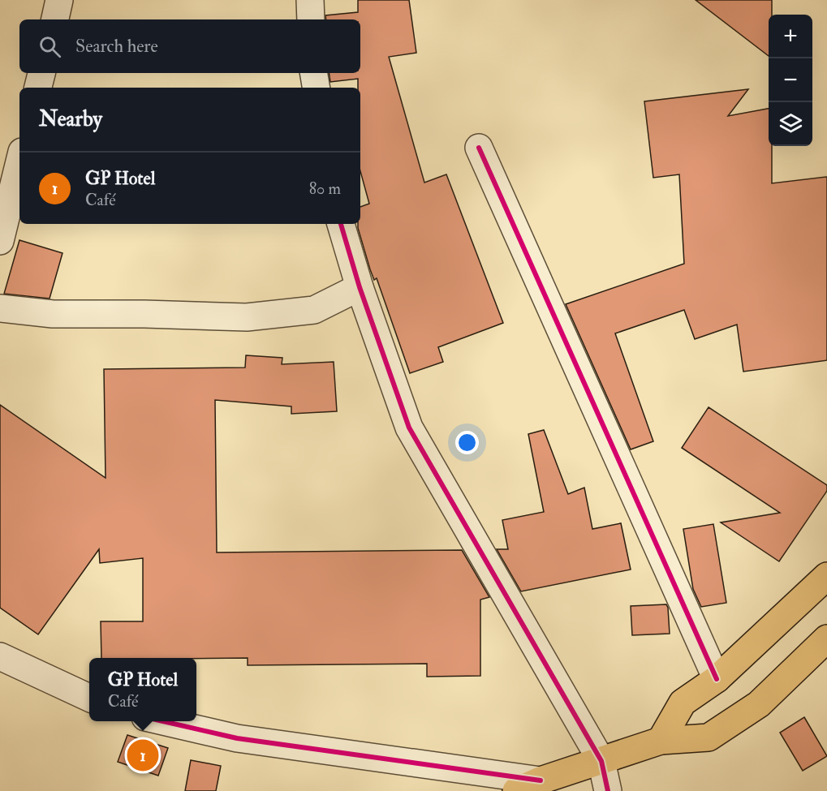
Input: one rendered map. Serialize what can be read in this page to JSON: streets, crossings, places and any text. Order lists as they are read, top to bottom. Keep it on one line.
{"page":{"map_buttons":["+","−"],"search":"Search here","heading":"Nearby","list":[{"mark":"1","name":"GP Hotel","note":"Café","value":"80 m"}],"popup":["GP Hotel","Café"],"pins":"1"}}
